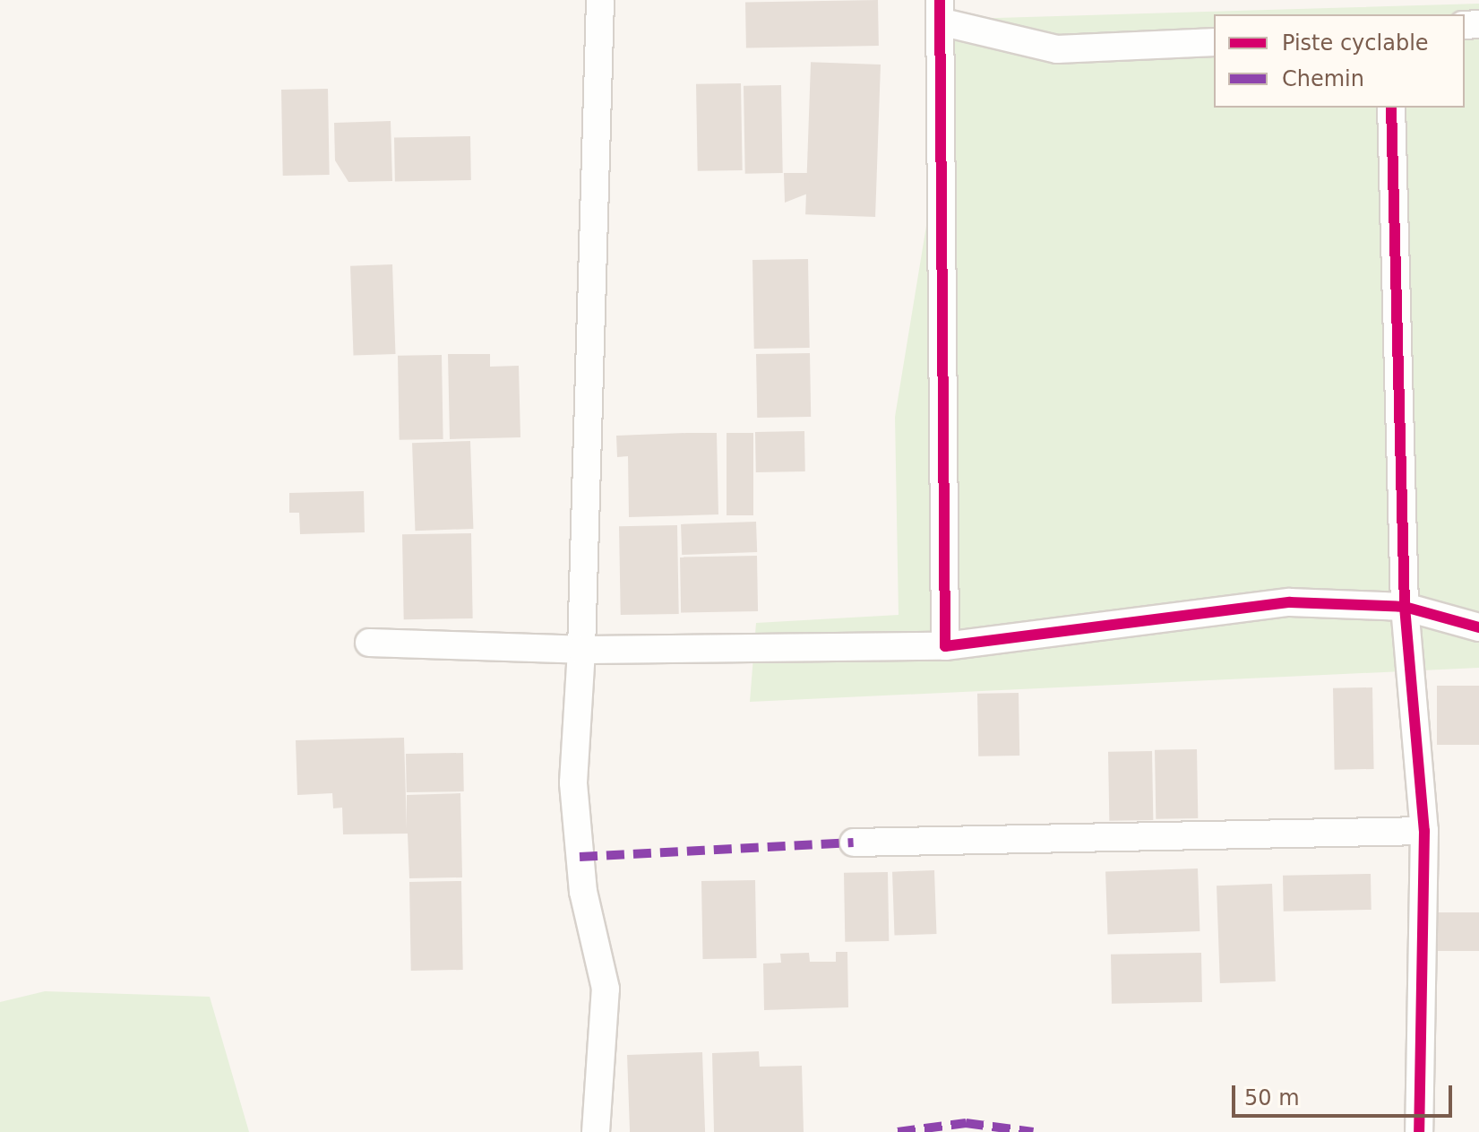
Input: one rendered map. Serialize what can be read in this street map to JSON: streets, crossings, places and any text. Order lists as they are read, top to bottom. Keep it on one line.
{"legend":["Piste cyclable","Chemin"],"scale_bar":"50 m"}
